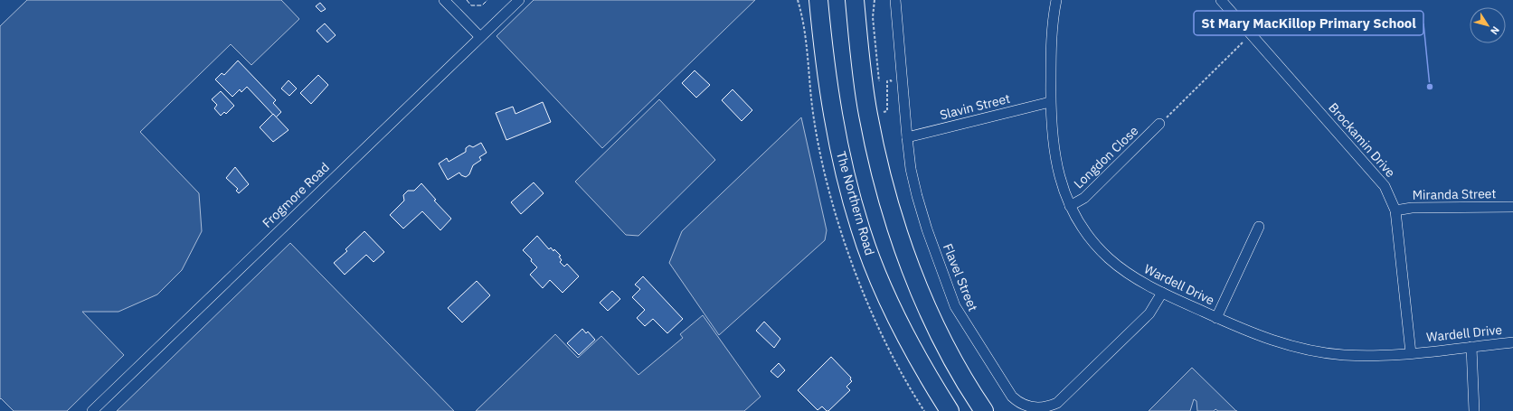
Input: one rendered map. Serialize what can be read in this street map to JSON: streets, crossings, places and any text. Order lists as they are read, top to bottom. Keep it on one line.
{"streets":{"highway":["The Northern Road"],"street":["Slavin Street","Brockamin Drive","Longdon Close","Miranda Street","Frogmore Road","Flavel Street","Wardell Drive"]},"crossings":[["Slavin Street","Flavel Street"],["Slavin Street","Wardell Drive"],["Brockamin Drive","Miranda Street"],["Brockamin Drive","Wardell Drive"],["Longdon Close","Wardell Drive"],["Flavel Street","Wardell Drive"]],"places":["St Mary MacKillop Primary School"],"north":"bottom right"}
